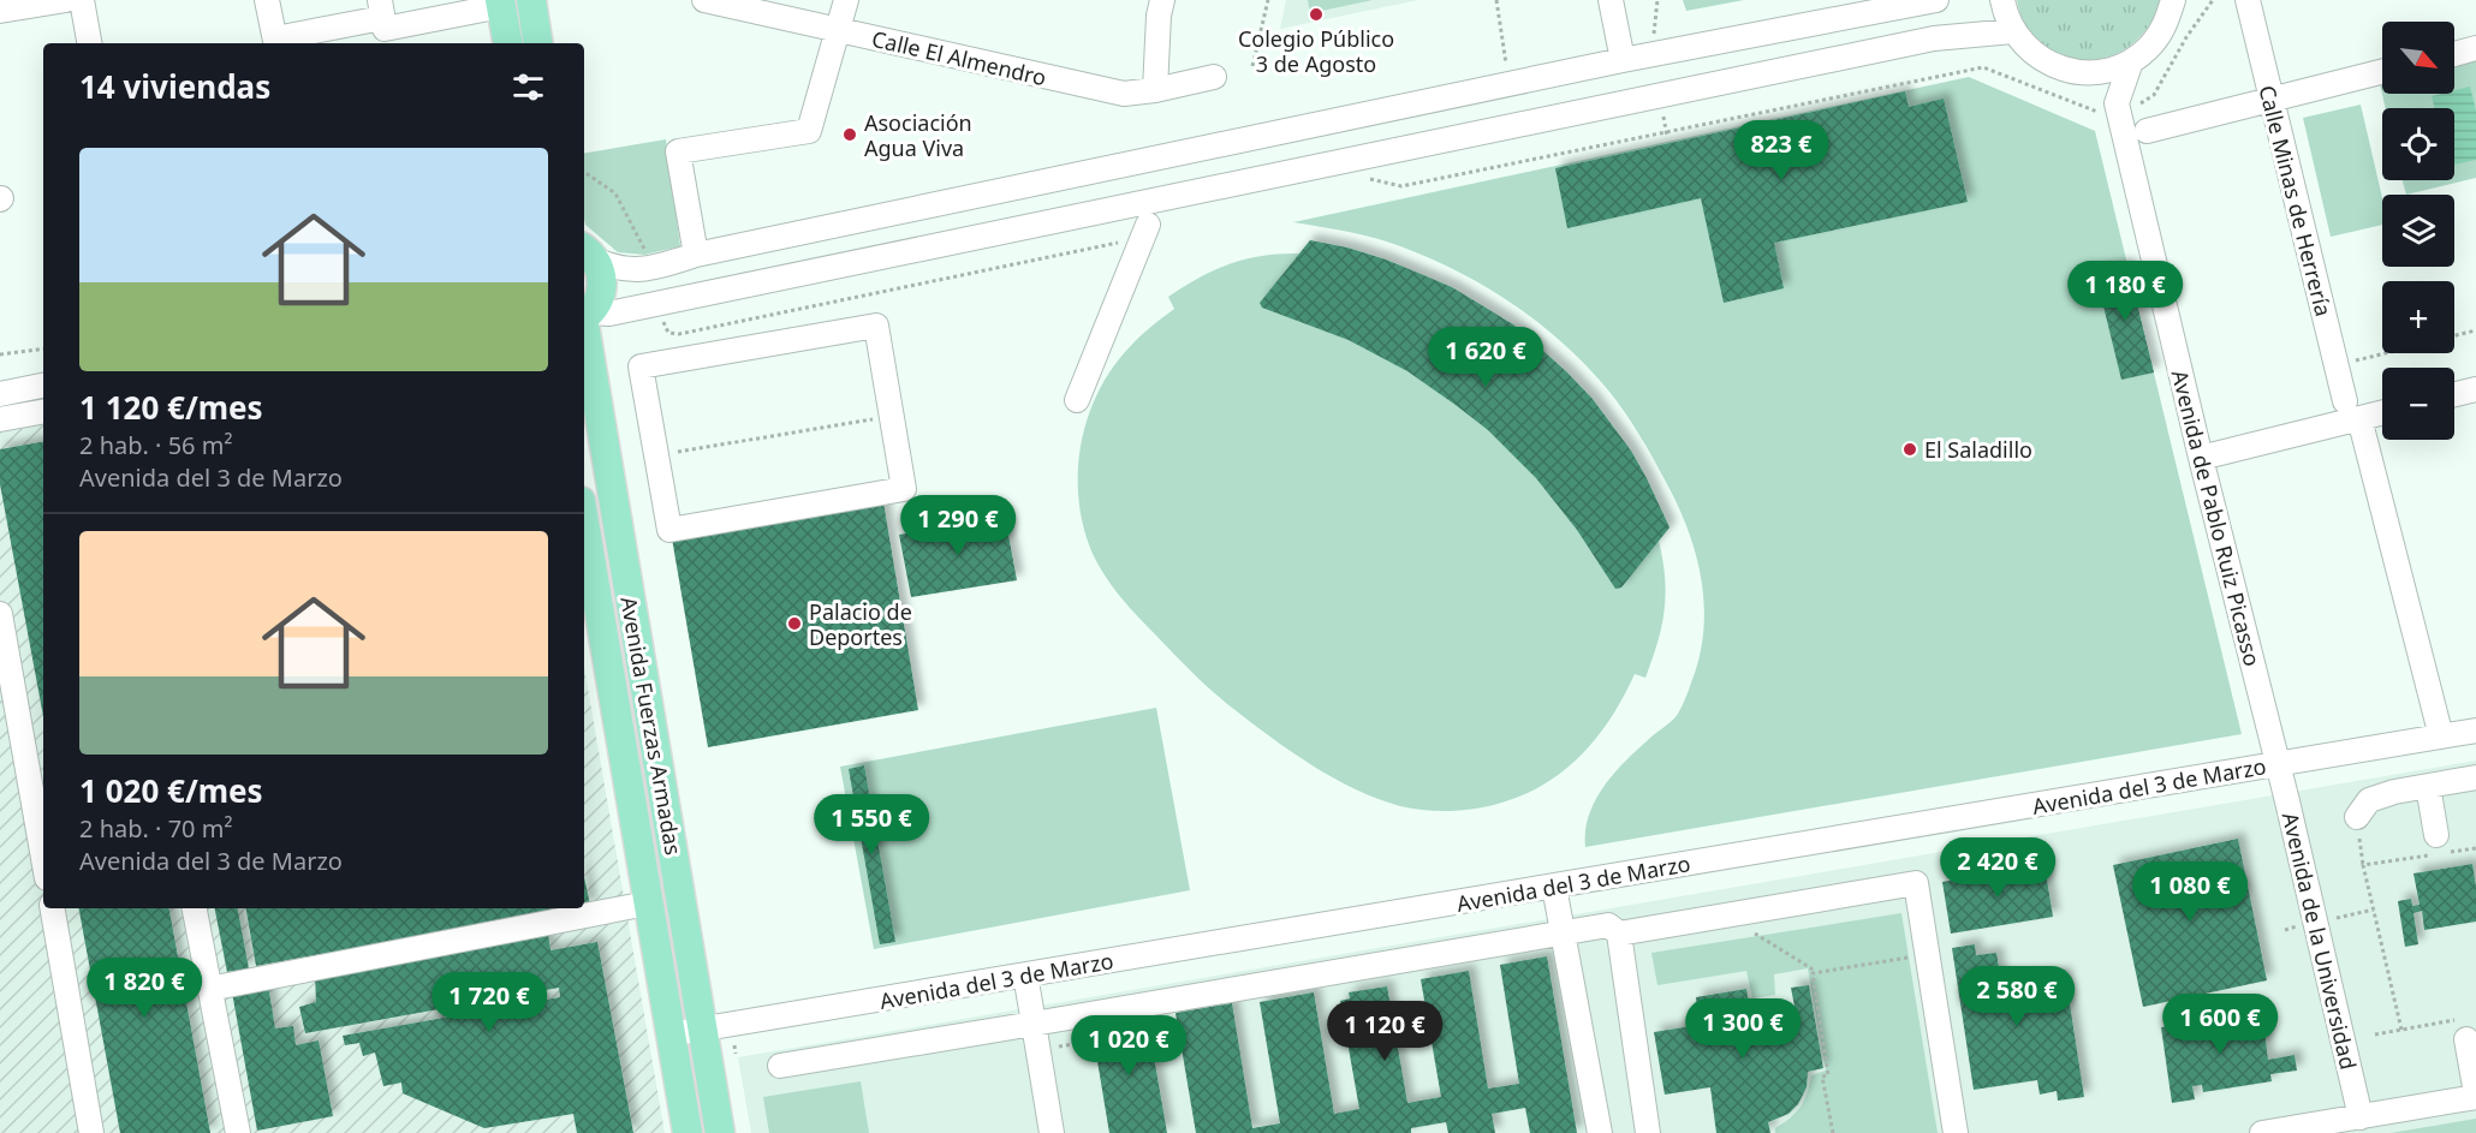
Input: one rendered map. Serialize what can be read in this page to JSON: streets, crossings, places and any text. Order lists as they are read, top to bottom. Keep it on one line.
{"streets":{"main road":["Avenida Fuerzas Armadas"],"street":["Calle El Almendro","Calle Minas de Herrería","Avenida de Pablo Ruiz Picasso","Avenida del 3 de Marzo","Avenida de la Universidad"]},"crossings":[["Calle Minas de Herrería","Avenida del 3 de Marzo"],["Avenida de Pablo Ruiz Picasso","Avenida del 3 de Marzo"],["Avenida de Pablo Ruiz Picasso","Avenida de la Universidad"],["Avenida Fuerzas Armadas","Avenida del 3 de Marzo"],["Avenida del 3 de Marzo","Avenida de la Universidad"]],"places":["Colegio Público 3 de Agosto","Asociación Agua Viva","El Saladillo","Palacio de Deportes"],"north":"bottom right","page":{"map_buttons":["+","−"],"heading":"14 viviendas","price":["823 €","1 180 €","1 620 €","1 290 €","1 550 €","2 420 €","1 080 €","1 820 €","2 580 €","1 720 €","1 600 €","1 300 €","1 120 €","1 020 €"],"list":[{"name":"1 120 €/mes","note":"2 hab. · 56 m² · Avenida del 3 de Marzo"},{"name":"1 020 €/mes","note":"2 hab. · 70 m² · Avenida del 3 de Marzo"}]}}
